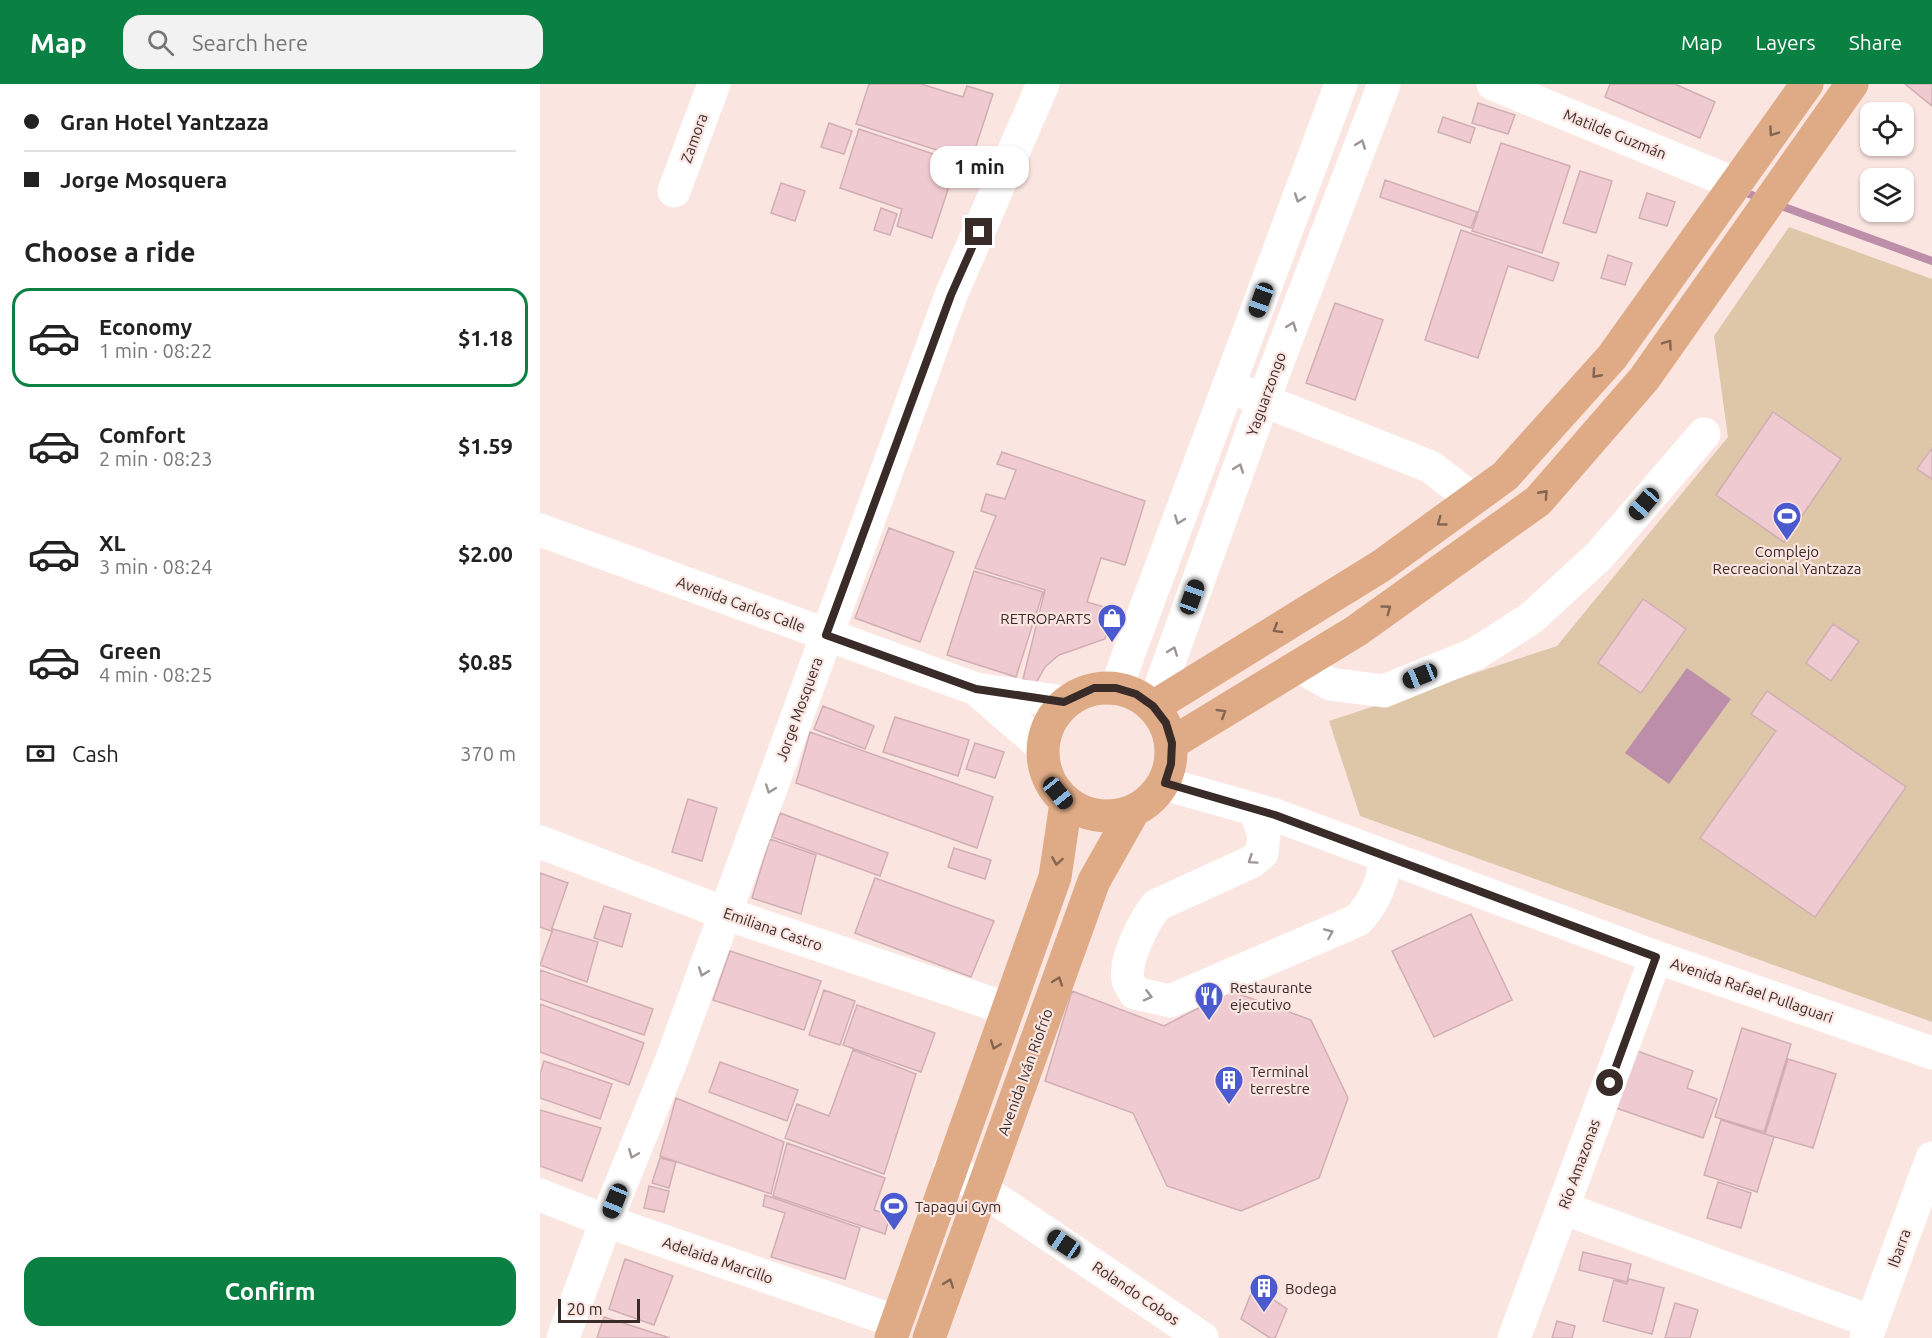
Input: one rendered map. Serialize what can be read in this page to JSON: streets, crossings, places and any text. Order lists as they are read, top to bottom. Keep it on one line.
{"streets":{"main road":["Avenida Iván Riofrío"],"street":["Matilde Guzmán","Zamora","Yaguarzongo","Avenida Carlos Calle","Jorge Mosquera","Emiliana Castro","Avenida Rafael Pullaguari","Río Amazonas","Ibarra","Adelaida Marcillo","Rolando Cobos"]},"crossings":[["Yaguarzongo","Avenida Carlos Calle"],["Yaguarzongo","Avenida Rafael Pullaguari"],["Yaguarzongo","Avenida Iván Riofrío"],["Avenida Carlos Calle","Jorge Mosquera"],["Avenida Carlos Calle","Avenida Rafael Pullaguari"],["Avenida Carlos Calle","Avenida Iván Riofrío"],["Jorge Mosquera","Emiliana Castro"],["Jorge Mosquera","Adelaida Marcillo"],["Avenida Rafael Pullaguari","Avenida Iván Riofrío"],["Avenida Rafael Pullaguari","Río Amazonas"],["Avenida Iván Riofrío","Rolando Cobos"]],"one_way":["Jorge Mosquera"],"places":{"sports":["Complejo Recreacional Yantzaza","Tapagui Gym"],"shop":["RETROPARTS"],"restaurant":["Restaurante ejecutivo"],"building":["Terminal terrestre","Bodega"]},"scale_bar":"20 m","page":{"header":"Map","search":"Search here","nav":["Map","Layers","Share"],"banner":["Gran Hotel Yantzaza","Jorge Mosquera"],"bubble":"1 min","heading":"Choose a ride","list":[{"name":"Economy","note":"1 min · 08:22","value":"$1.18"},{"name":"Comfort","note":"2 min · 08:23","value":"$1.59"},{"name":"XL","note":"3 min · 08:24","value":"$2.00"},{"name":"Green","note":"4 min · 08:25","value":"$0.85"}],"pay":["Cash","370 m"],"buttons":"Confirm","scale":"20 m"}}
